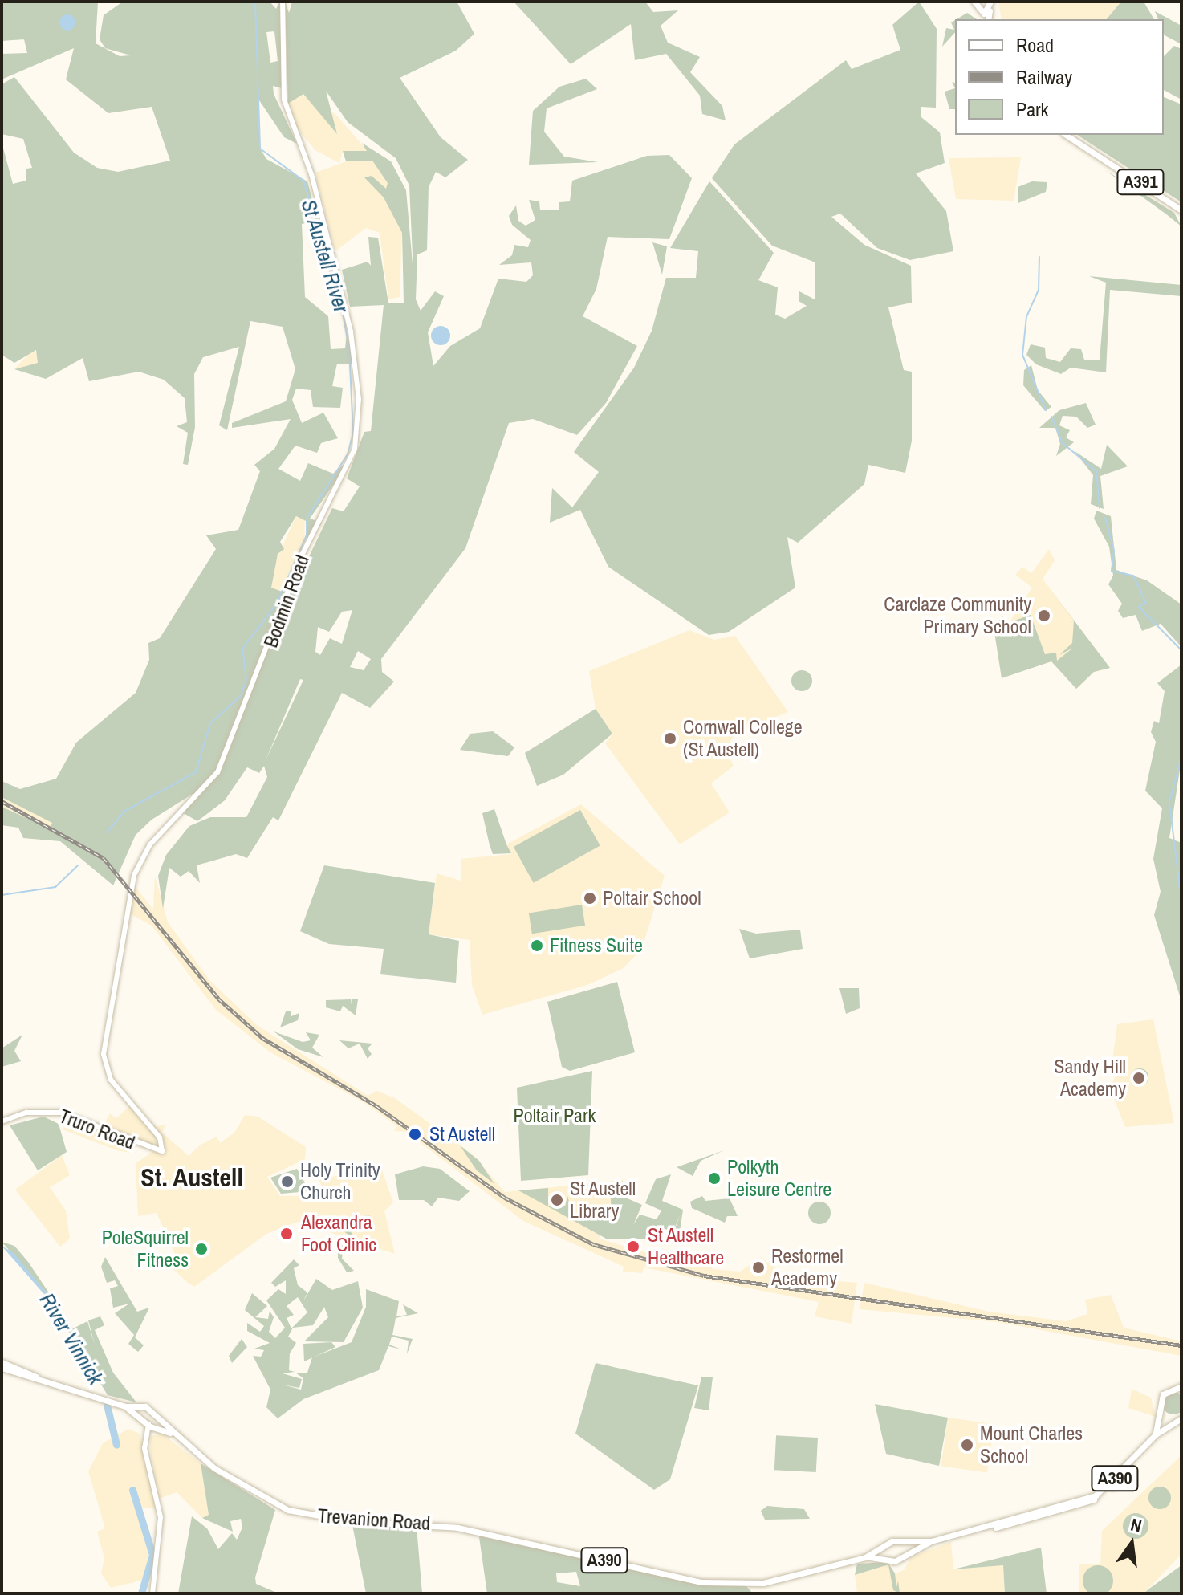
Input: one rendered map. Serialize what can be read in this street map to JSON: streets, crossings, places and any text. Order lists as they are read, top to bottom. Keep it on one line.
{"streets":{"highway":["A391","A390","Trevanion Road"],"main road":["Bodmin Road","Truro Road"]},"crossings":[["Bodmin Road","Truro Road"],["A390","Trevanion Road"]],"districts":["St. Austell"],"water":["St Austell River","River Vinnick"],"parks":["Poltair Park"],"places":["Carclaze Community Primary School","Cornwall College (St Austell)","Poltair School","Fitness Suite","Sandy Hill Academy","St Austell","Polkyth Leisure Centre","Holy Trinity Church","St Austell Library","Alexandra Foot Clinic","St Austell Healthcare","PoleSquirrel Fitness","Restormel Academy","Mount Charles School"],"legend":["Road","Railway","Park"],"north":"top"}
